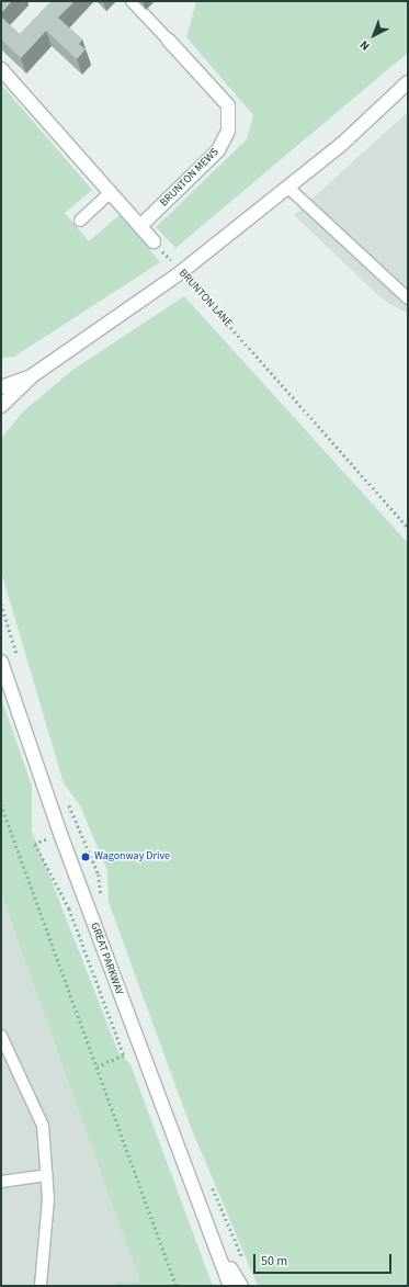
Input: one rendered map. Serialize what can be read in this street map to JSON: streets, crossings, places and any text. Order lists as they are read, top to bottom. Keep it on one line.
{"streets":{"street":["BRUNTON MEWS","GREAT PARKWAY"],"path":["BRUNTON LANE"]},"places":["Wagonway Drive"],"scale_bar":"50 m","north":"bottom left"}
